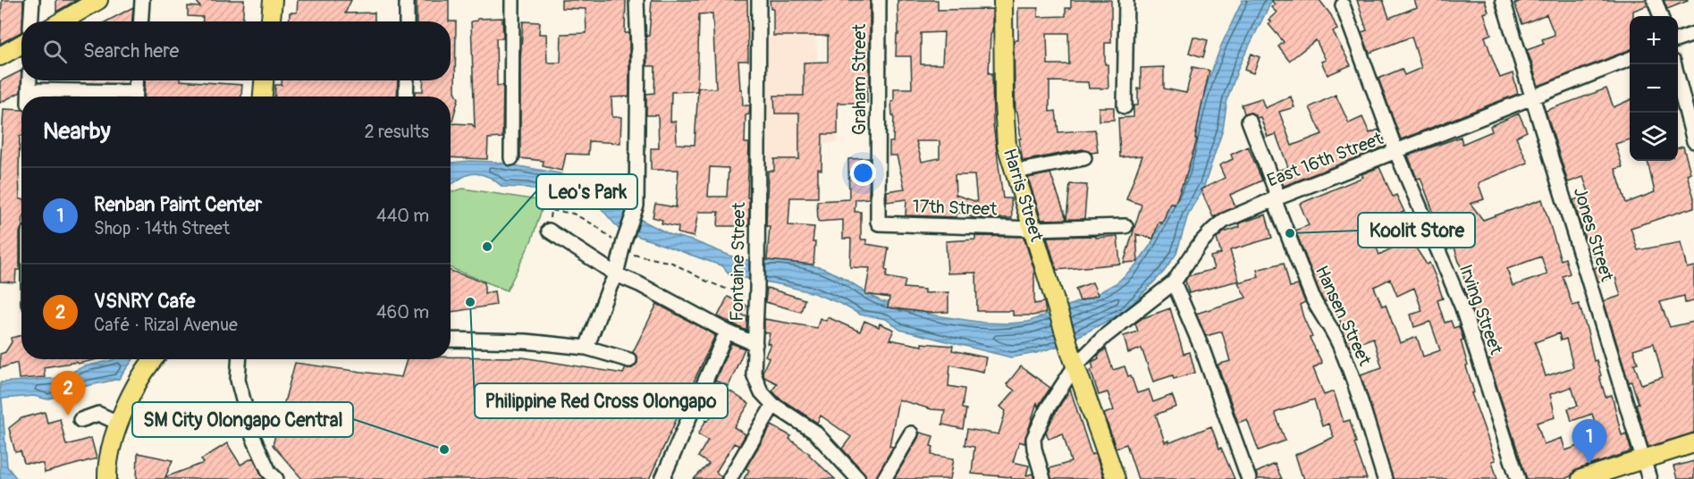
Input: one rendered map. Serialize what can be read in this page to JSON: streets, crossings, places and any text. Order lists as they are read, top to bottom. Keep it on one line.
{"streets":{"main road":["Harris Street"],"street":["Graham Street","East 16th Street","17th Street","Jones Street","Fontaine Street","Irving Street","Hansen Street"]},"crossings":[["Graham Street","17th Street"],["East 16th Street","Harris Street"],["East 16th Street","Jones Street"],["East 16th Street","Irving Street"],["East 16th Street","Hansen Street"],["Harris Street","17th Street"]],"places":["Koolit Store","Leo's Park","Philippine Red Cross Olongapo","SM City Olongapo Central"],"page":{"map_buttons":["+","−"],"search":"Search here","heading":["Nearby","2 results"],"list":[{"mark":"1","name":"Renban Paint Center","note":"Shop · 14th Street","value":"440 m"},{"mark":"2","name":"VSNRY Cafe","note":"Café · Rizal Avenue","value":"460 m"}],"pins":["2","1"]}}
